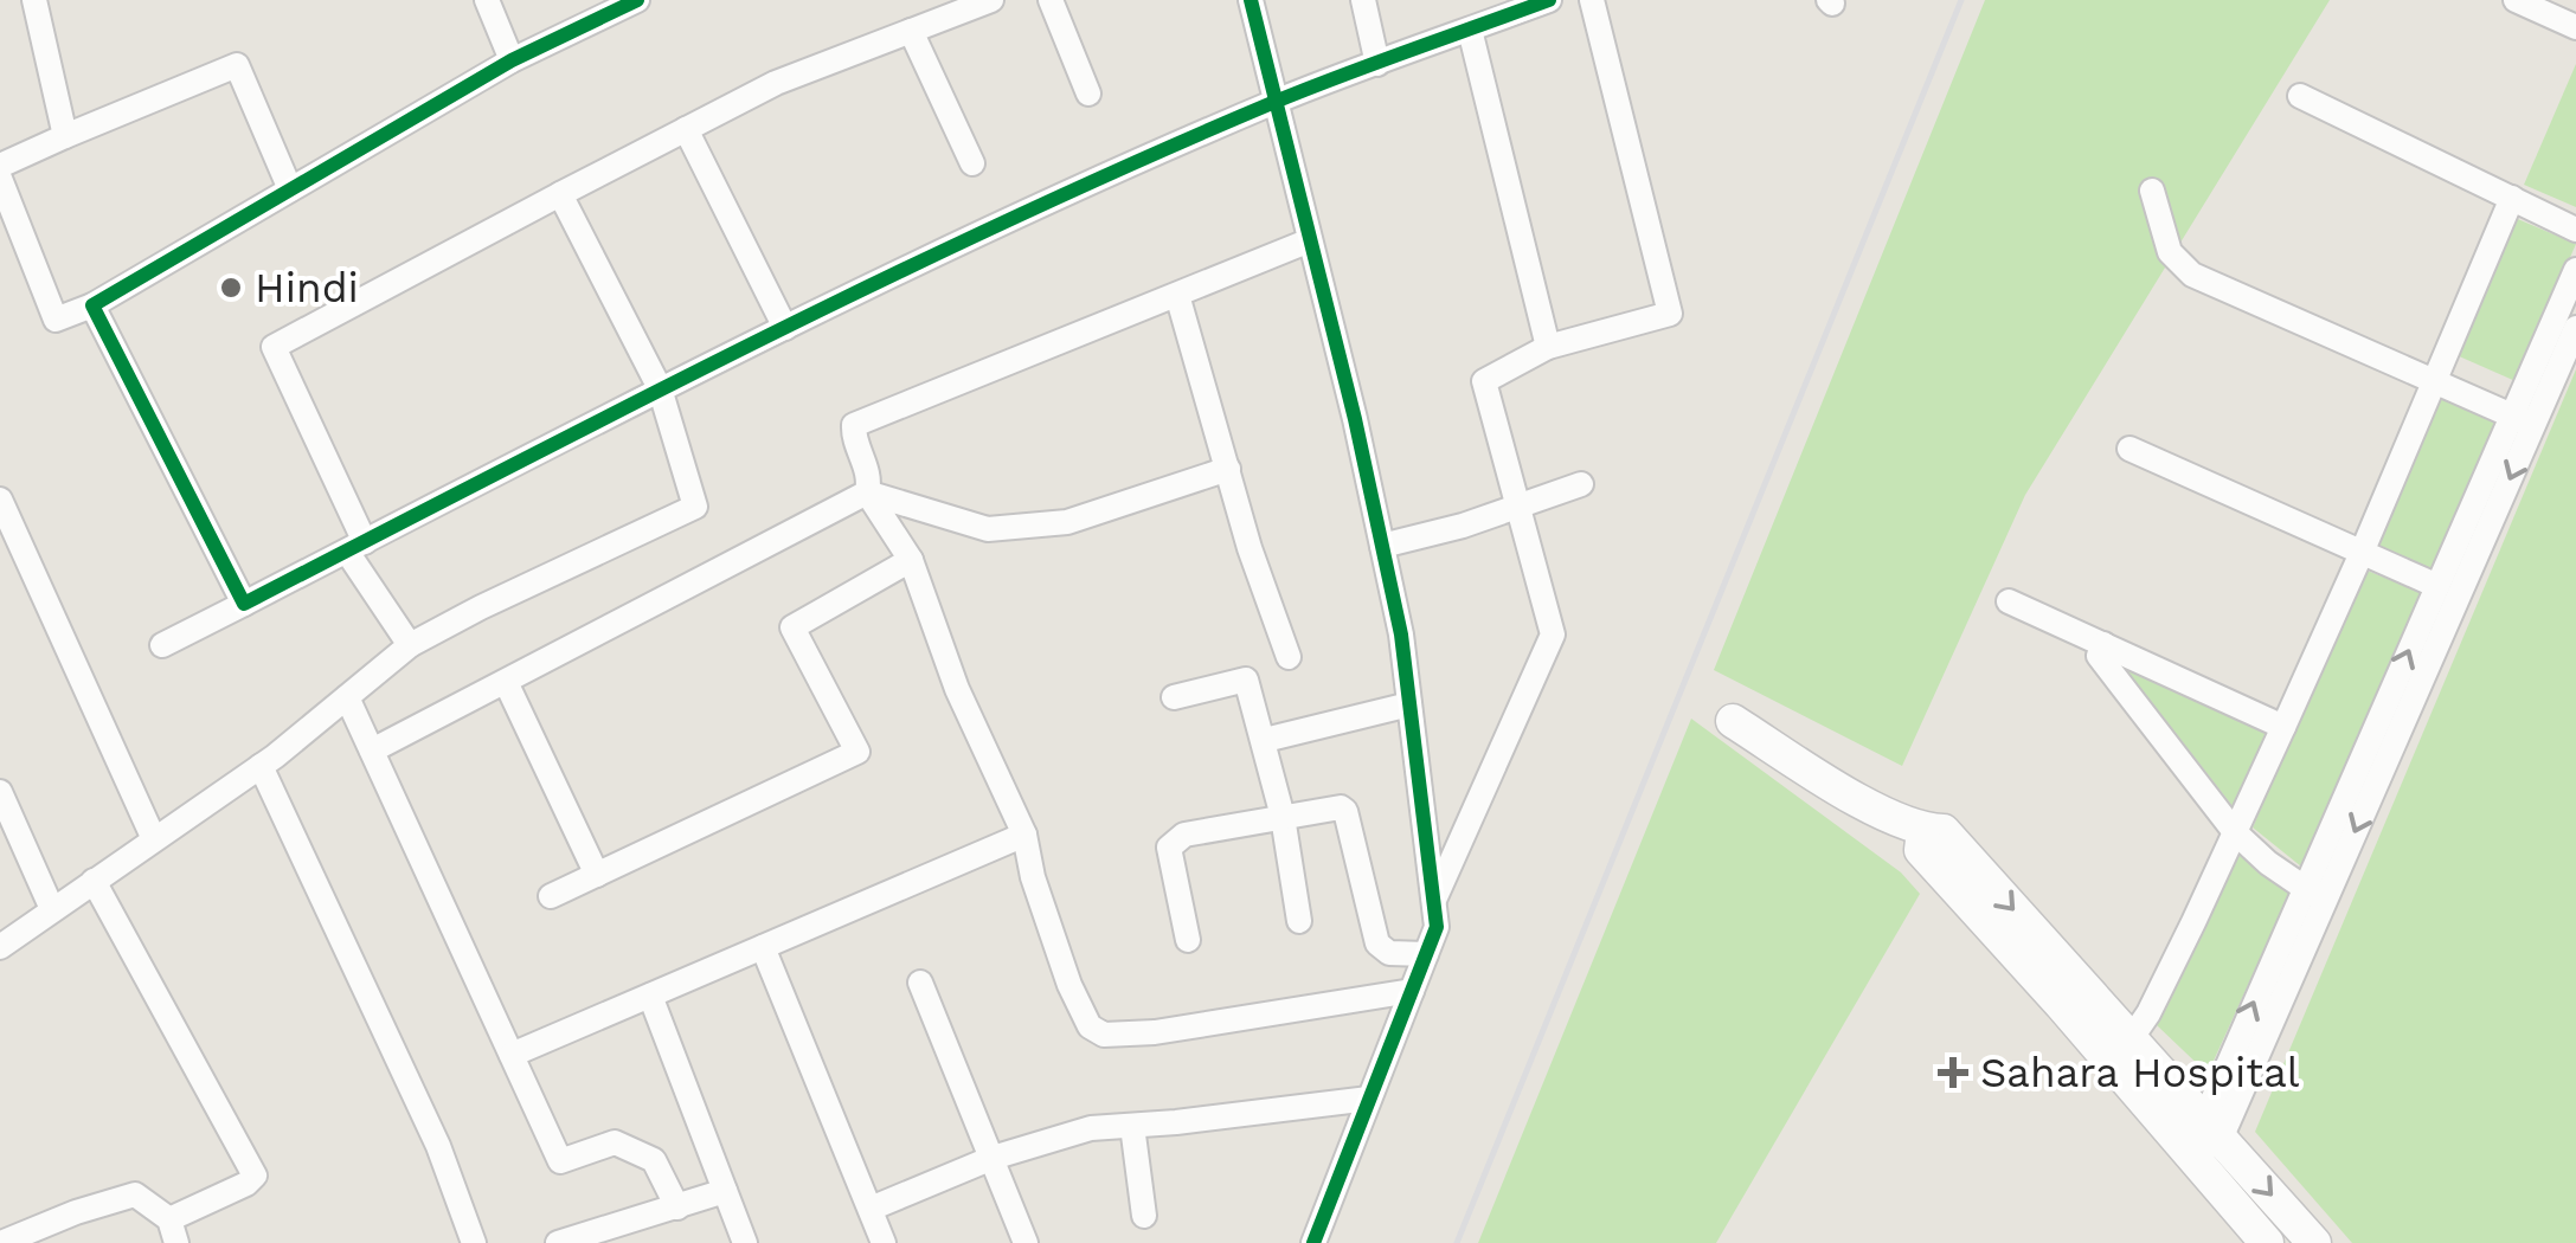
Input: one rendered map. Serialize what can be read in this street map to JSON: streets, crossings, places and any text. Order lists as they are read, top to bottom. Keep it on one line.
{"places":{"other":["Hindi"],"health":["Sahara Hospital"]}}
